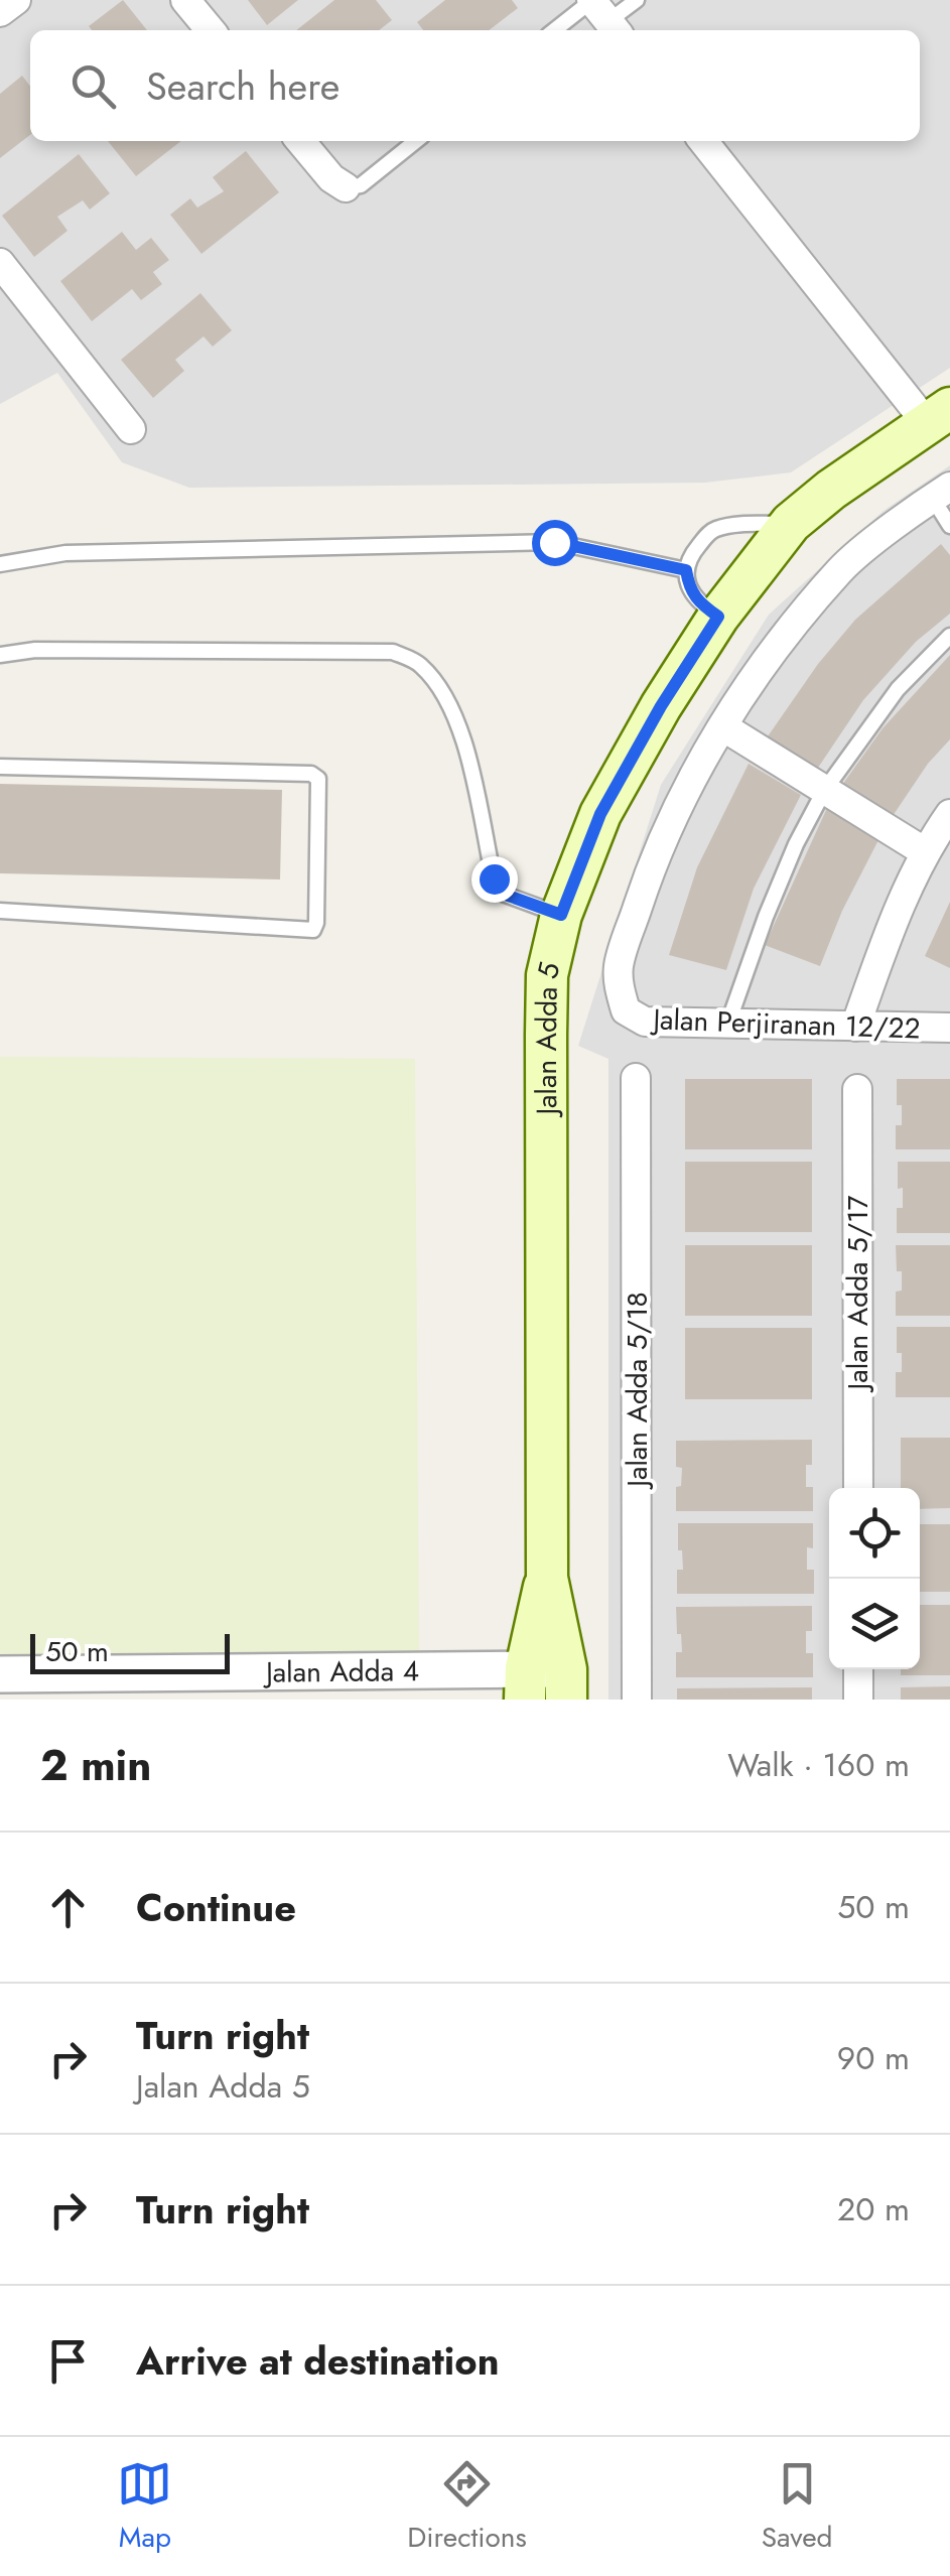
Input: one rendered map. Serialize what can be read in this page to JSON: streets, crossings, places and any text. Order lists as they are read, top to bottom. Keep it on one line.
{"streets":{"main road":["Jalan Adda 5"],"street":["Jalan Perjiranan 12/22","Jalan Adda 5/17","Jalan Adda 5/18","Jalan Adda 4"]},"crossings":[["Jalan Adda 5","Jalan Adda 4"]],"scale_bar":"50 m","page":{"search":"Search here","scale":"50 m","heading":["2 min","Walk · 160 m"],"list":[["Continue","50 m"],["Turn right","Jalan Adda 5","90 m"],["Turn right","20 m"],"Arrive at destination"],"nav":["Map","Directions","Saved"]}}
